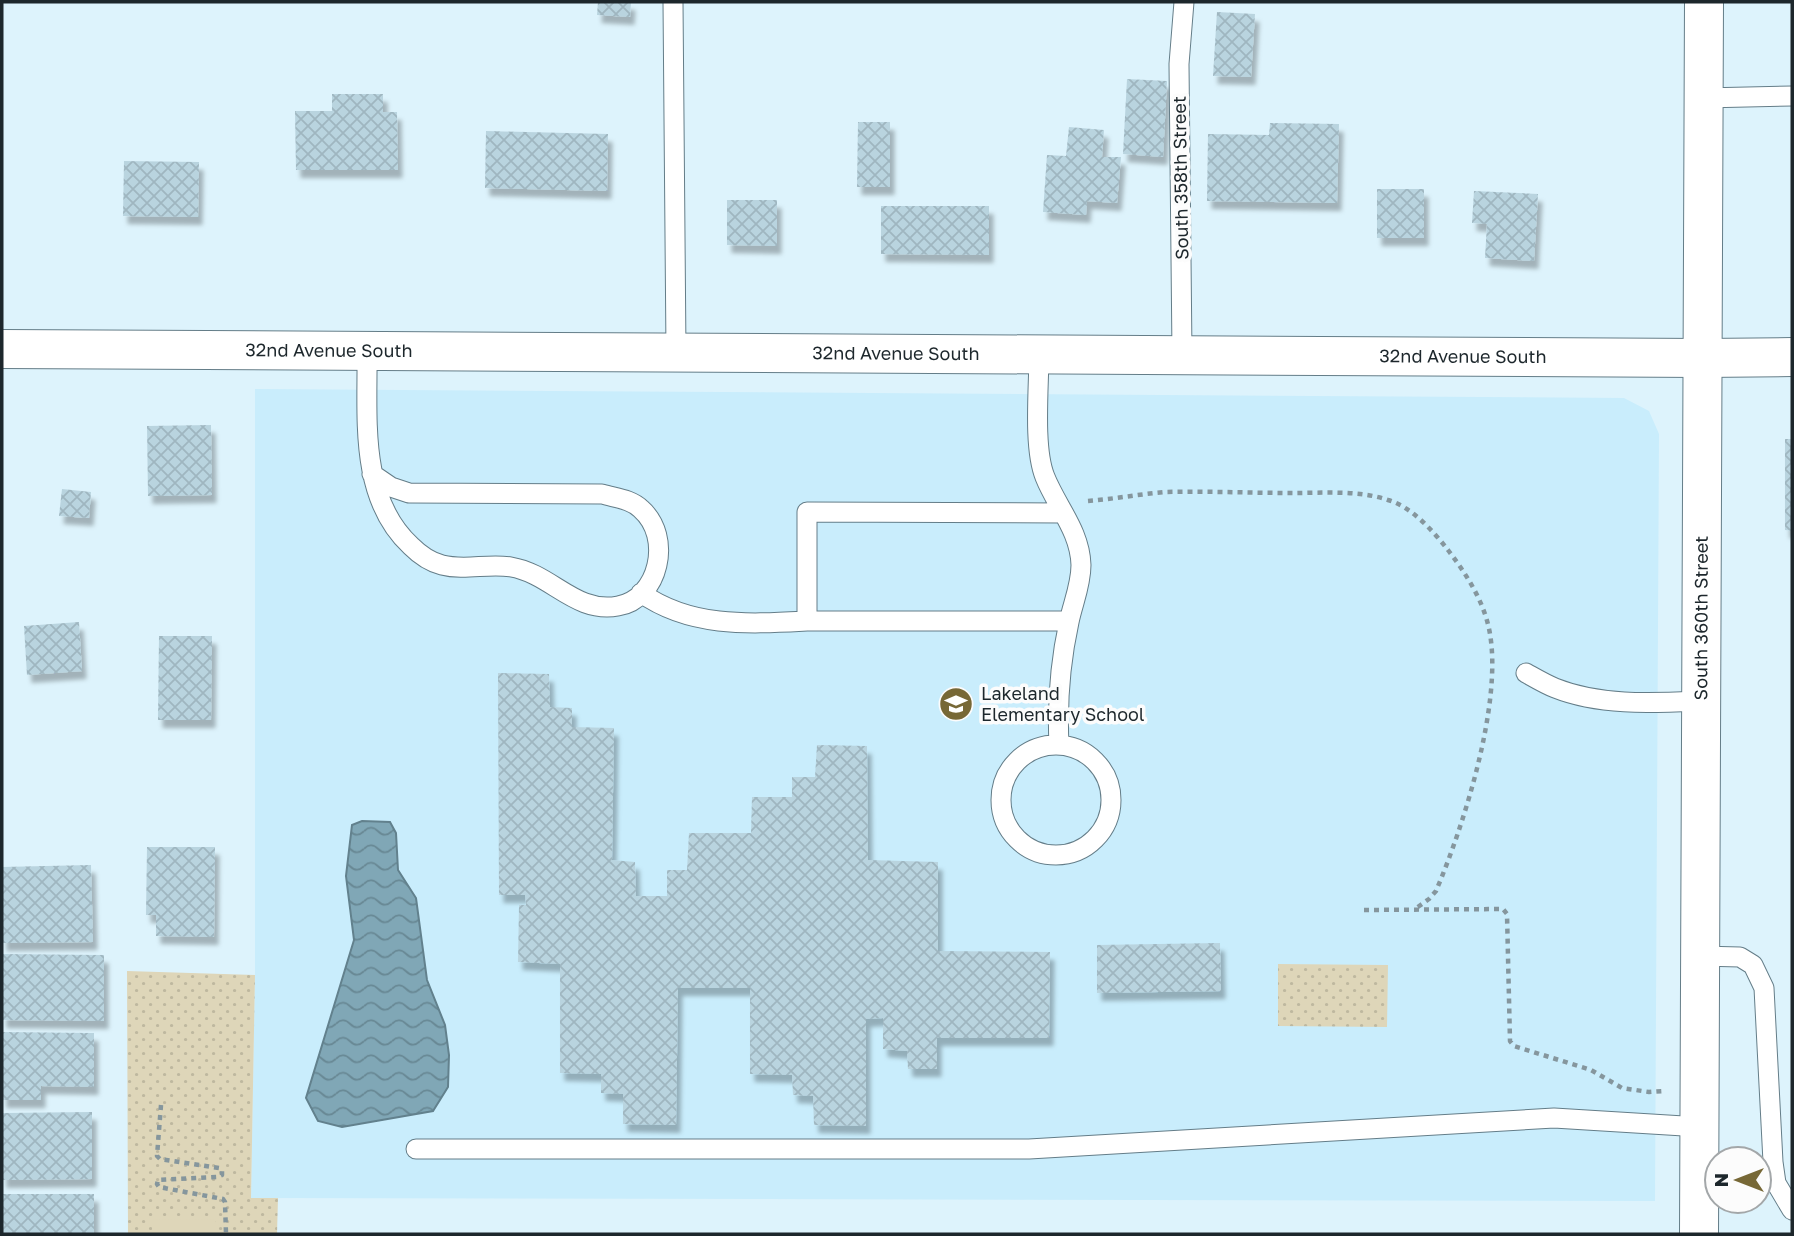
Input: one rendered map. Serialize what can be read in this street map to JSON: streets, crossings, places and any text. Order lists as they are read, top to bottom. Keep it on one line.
{"streets":{"street":["32nd Avenue South","South 360th Street"],"lane":["South 358th Street"]},"crossings":[["South 358th Street","32nd Avenue South"],["32nd Avenue South","South 360th Street"]],"places":{"school or university":["Lakeland Elementary School"]},"north":"left"}
